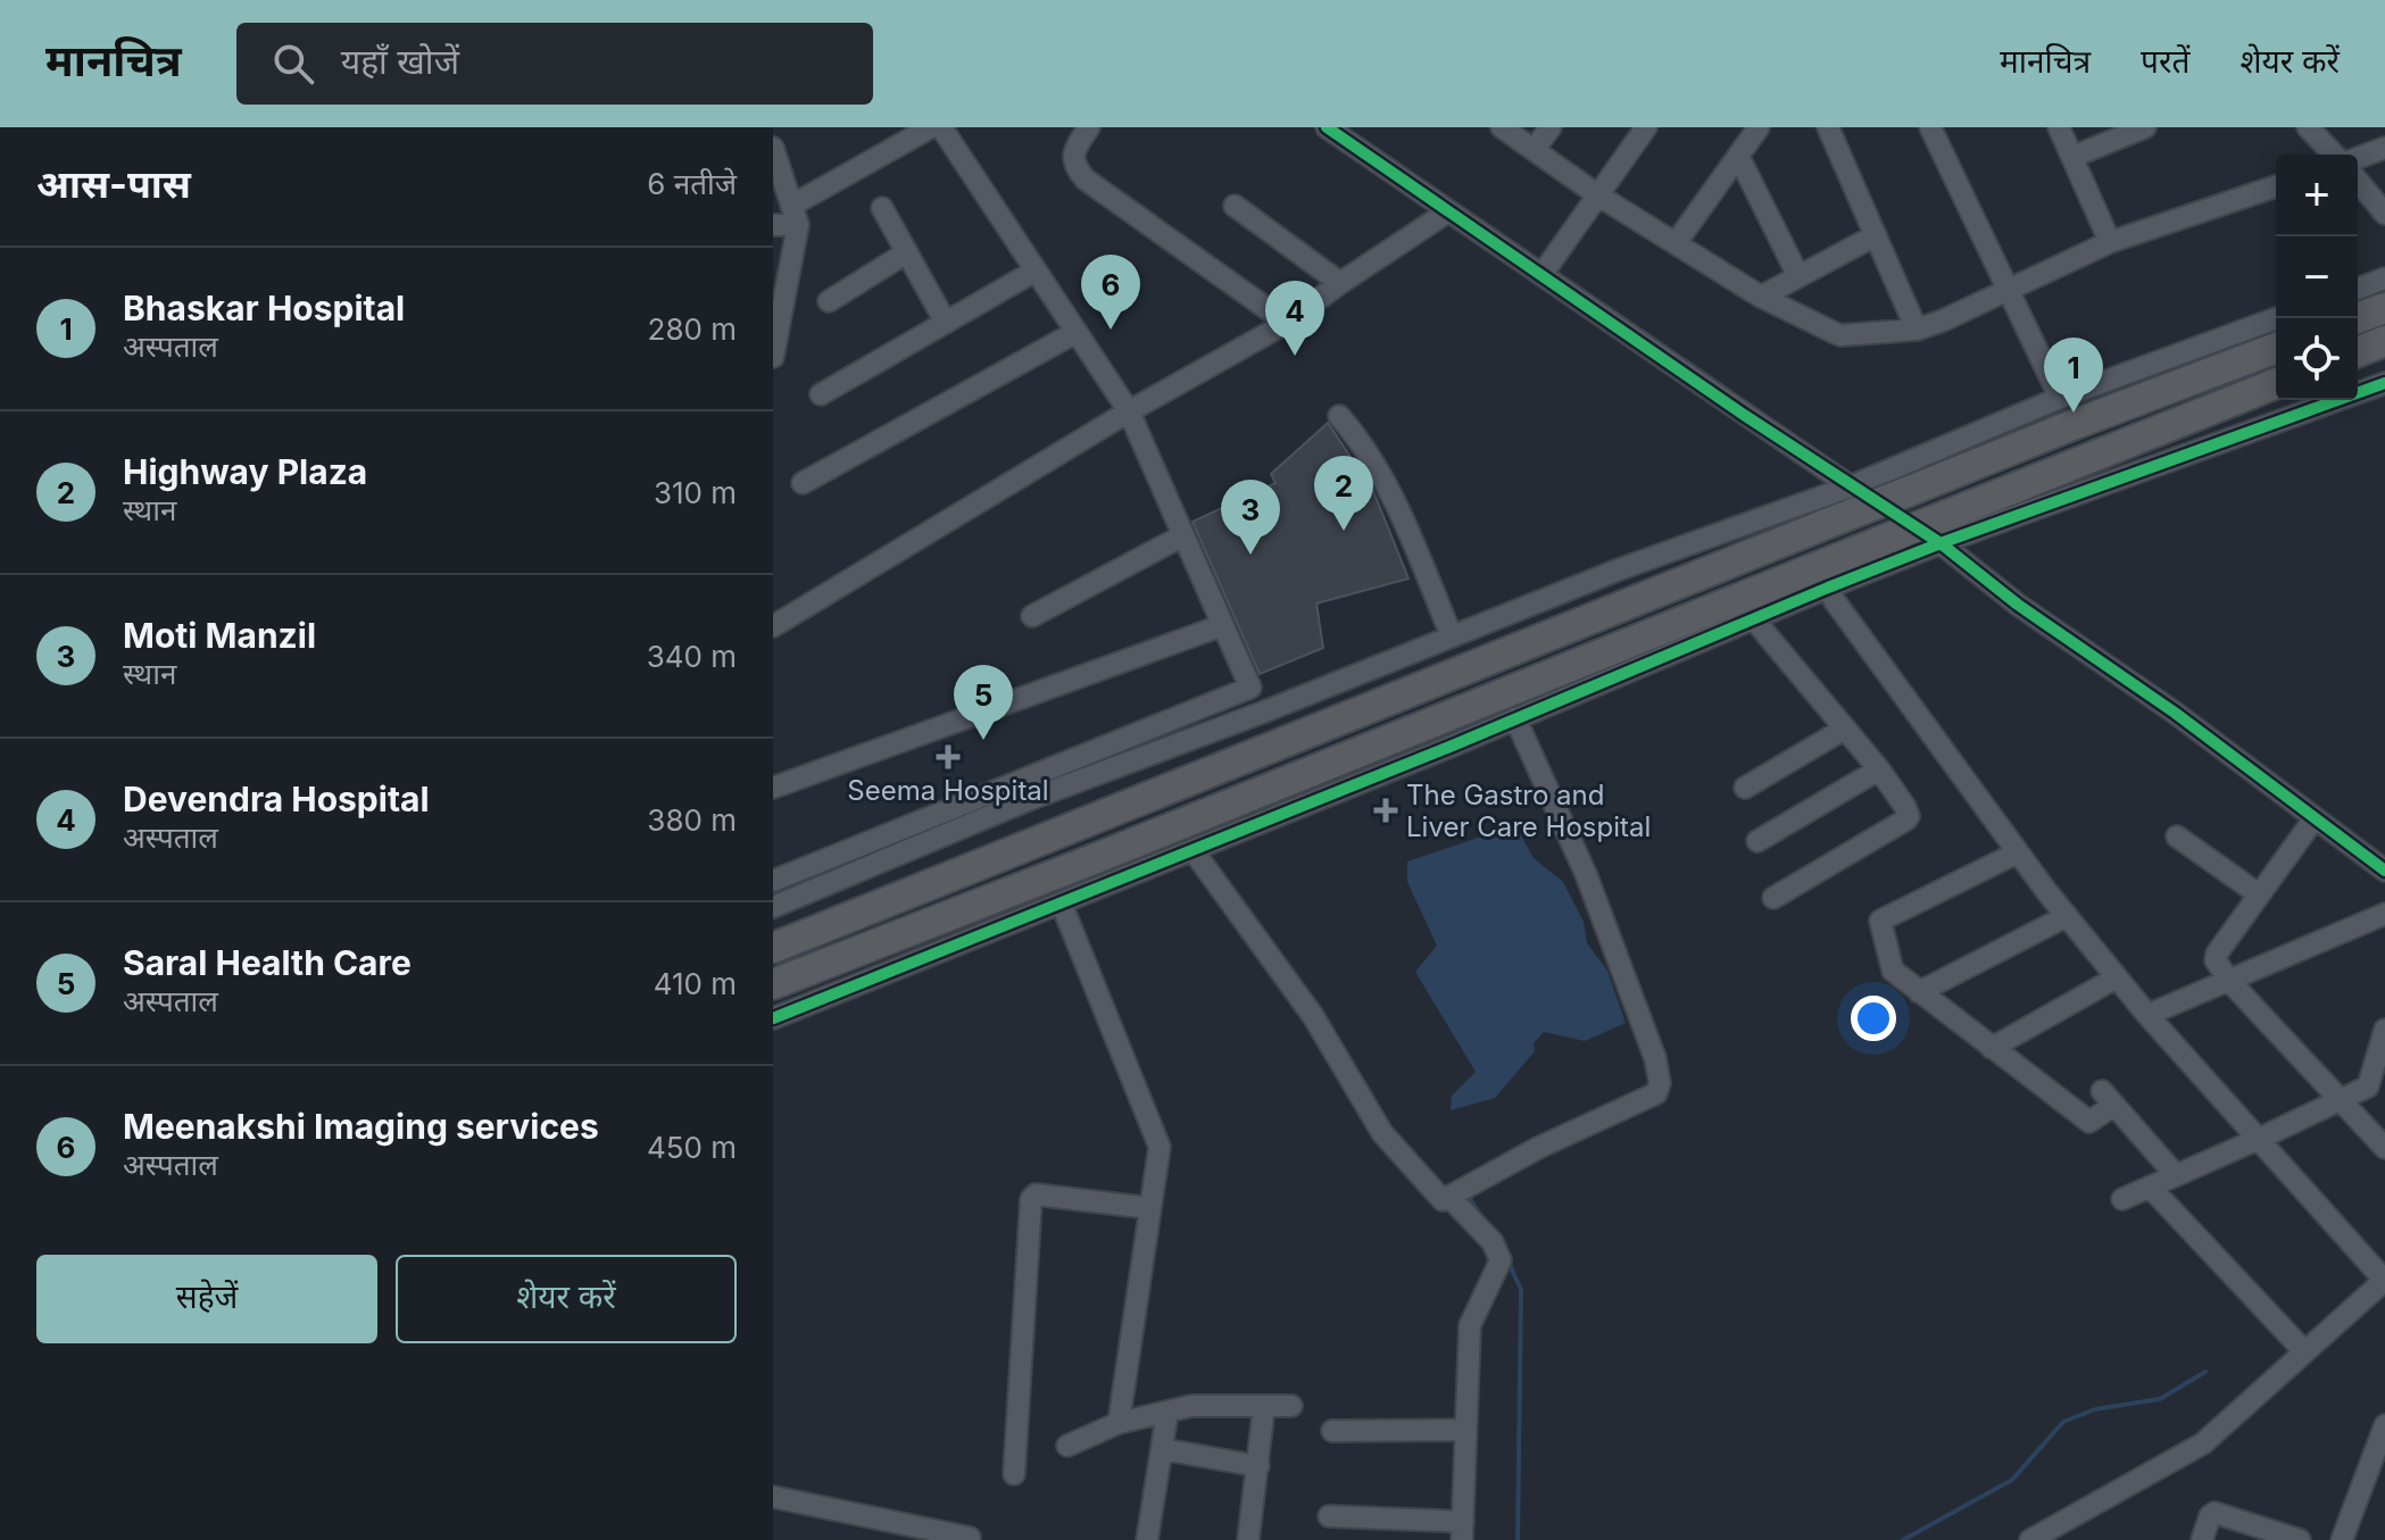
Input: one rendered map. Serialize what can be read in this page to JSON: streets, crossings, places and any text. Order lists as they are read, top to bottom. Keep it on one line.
{"places":{"health":["Seema Hospital","The Gastro and Liver Care Hospital"]},"page":{"header":"मानचित्र","search":"यहाँ खोजें","nav":["मानचित्र","परतें","शेयर करें"],"heading":["आस-पास","6 नतीजे"],"map_buttons":["+","−"],"list":[{"mark":"1","name":"Bhaskar Hospital","note":"अस्पताल","value":"280 m"},{"mark":"2","name":"Highway Plaza","note":"स्थान","value":"310 m"},{"mark":"3","name":"Moti Manzil","note":"स्थान","value":"340 m"},{"mark":"4","name":"Devendra Hospital","note":"अस्पताल","value":"380 m"},{"mark":"5","name":"Saral Health Care","note":"अस्पताल","value":"410 m"},{"mark":"6","name":"Meenakshi Imaging services","note":"अस्पताल","value":"450 m"}],"pins":["6","4","1","2","3","5"],"buttons":["सहेजें","शेयर करें"]}}
